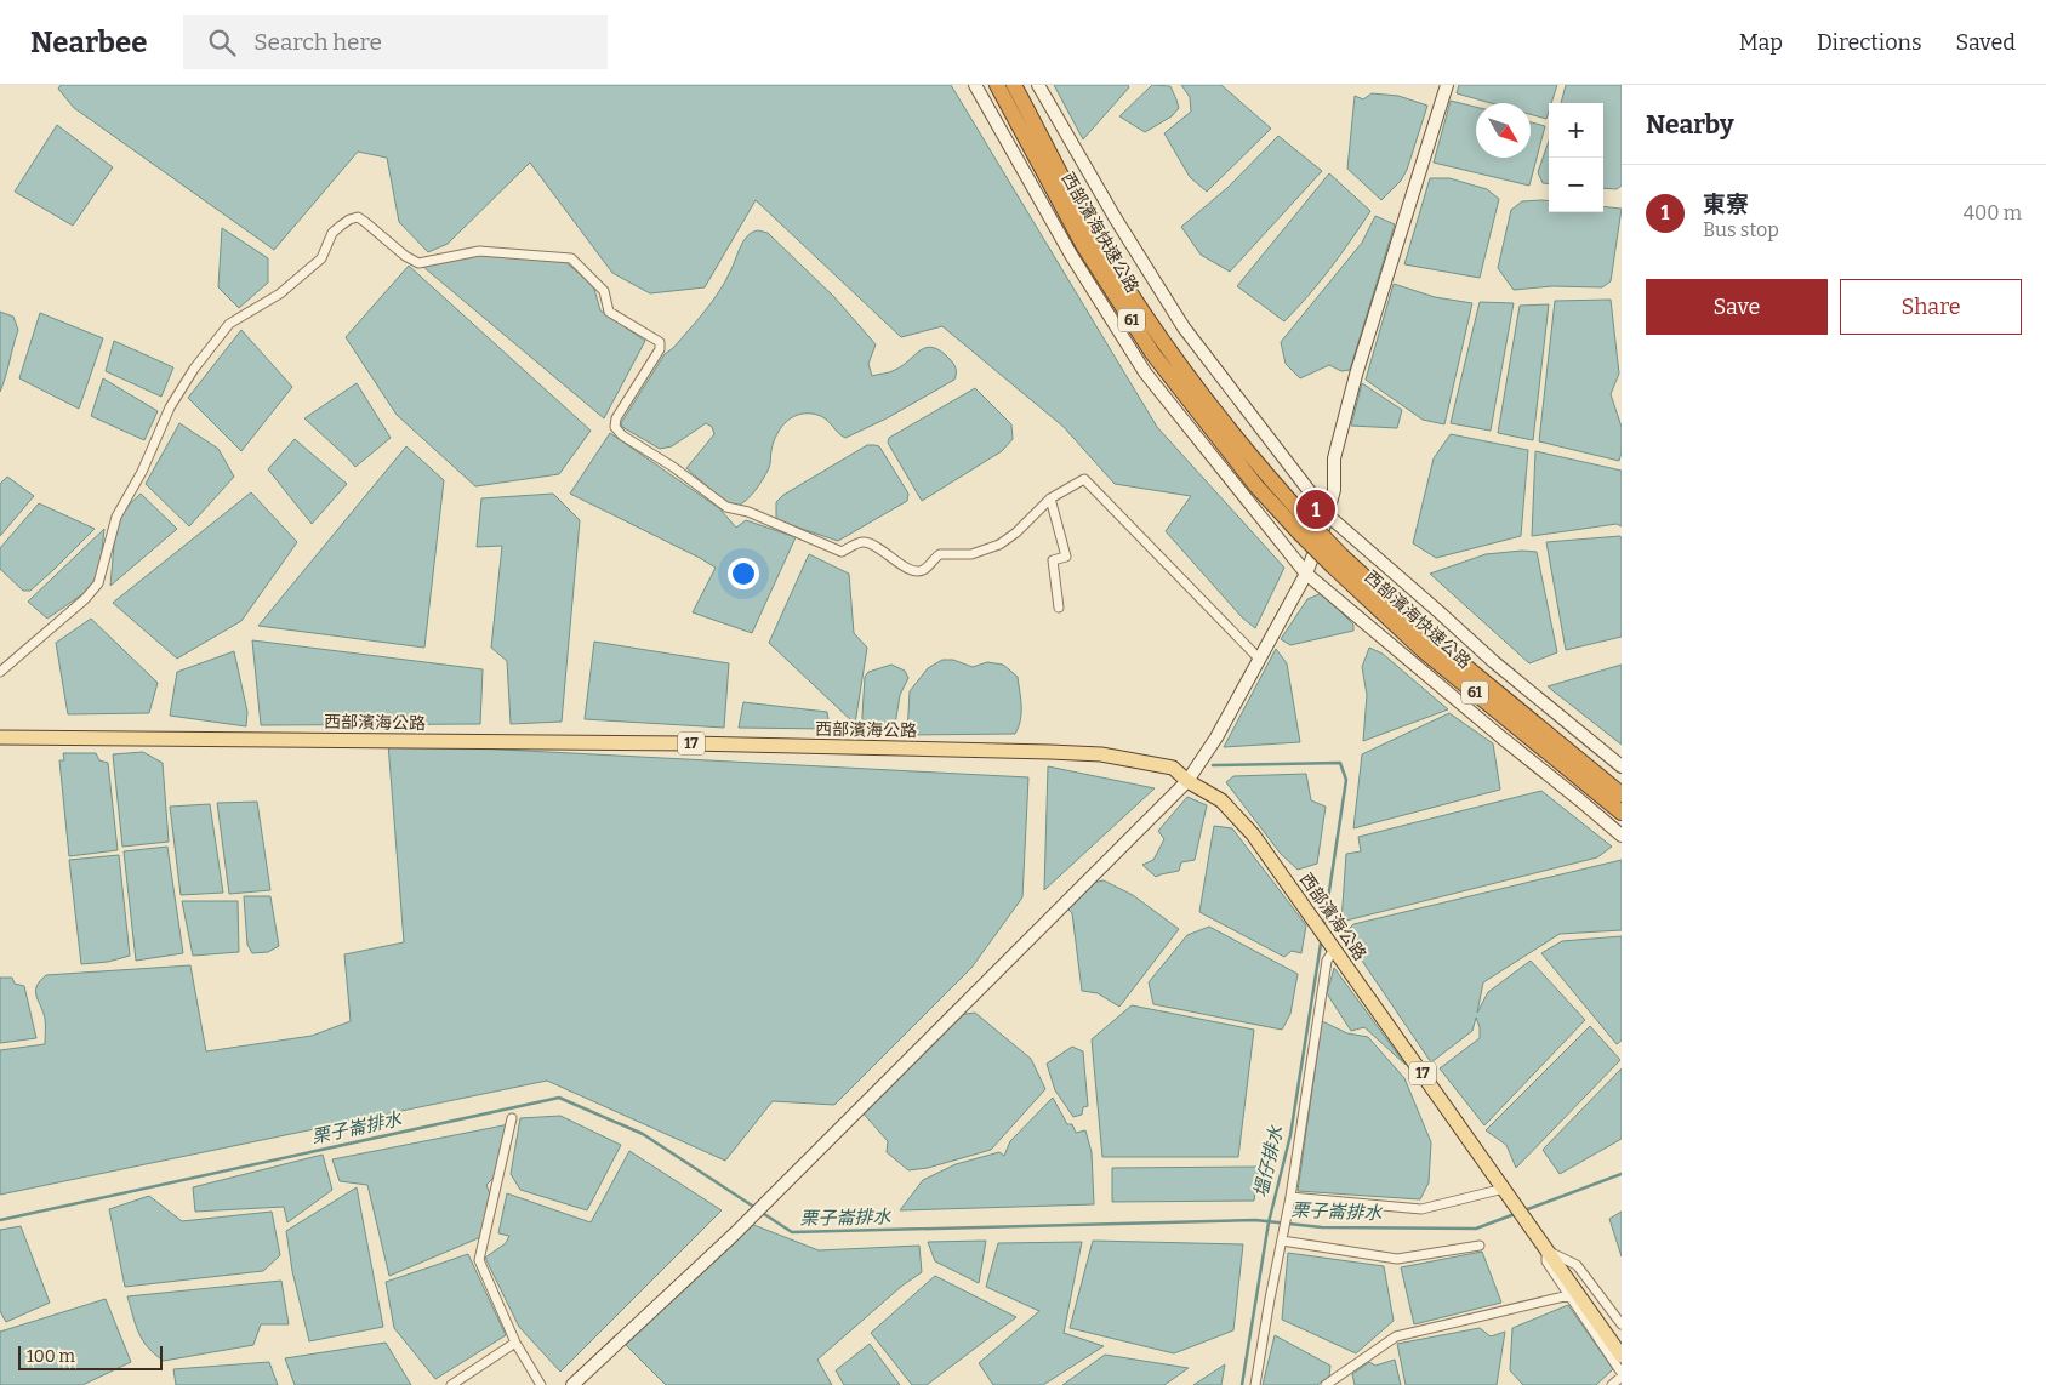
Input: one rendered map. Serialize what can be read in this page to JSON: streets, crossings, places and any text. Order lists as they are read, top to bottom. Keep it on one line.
{"streets":{"highway":["西部濱海快速公路","61"],"main road":["西部濱海公路","17"]},"crossings":[["西部濱海快速公路","61"],["西部濱海公路","17"]],"water":["栗子崙排水","塭仔排水"],"scale_bar":"100 m","north":"bottom right","page":{"header":"Nearbee","search":"Search here","nav":["Map","Directions","Saved"],"heading":"Nearby","map_buttons":["+","−"],"list":[{"mark":"1","name":"東寮","note":"Bus stop","value":"400 m"}],"buttons":["Save","Share"],"pins":"1","scale":"100 m"}}
